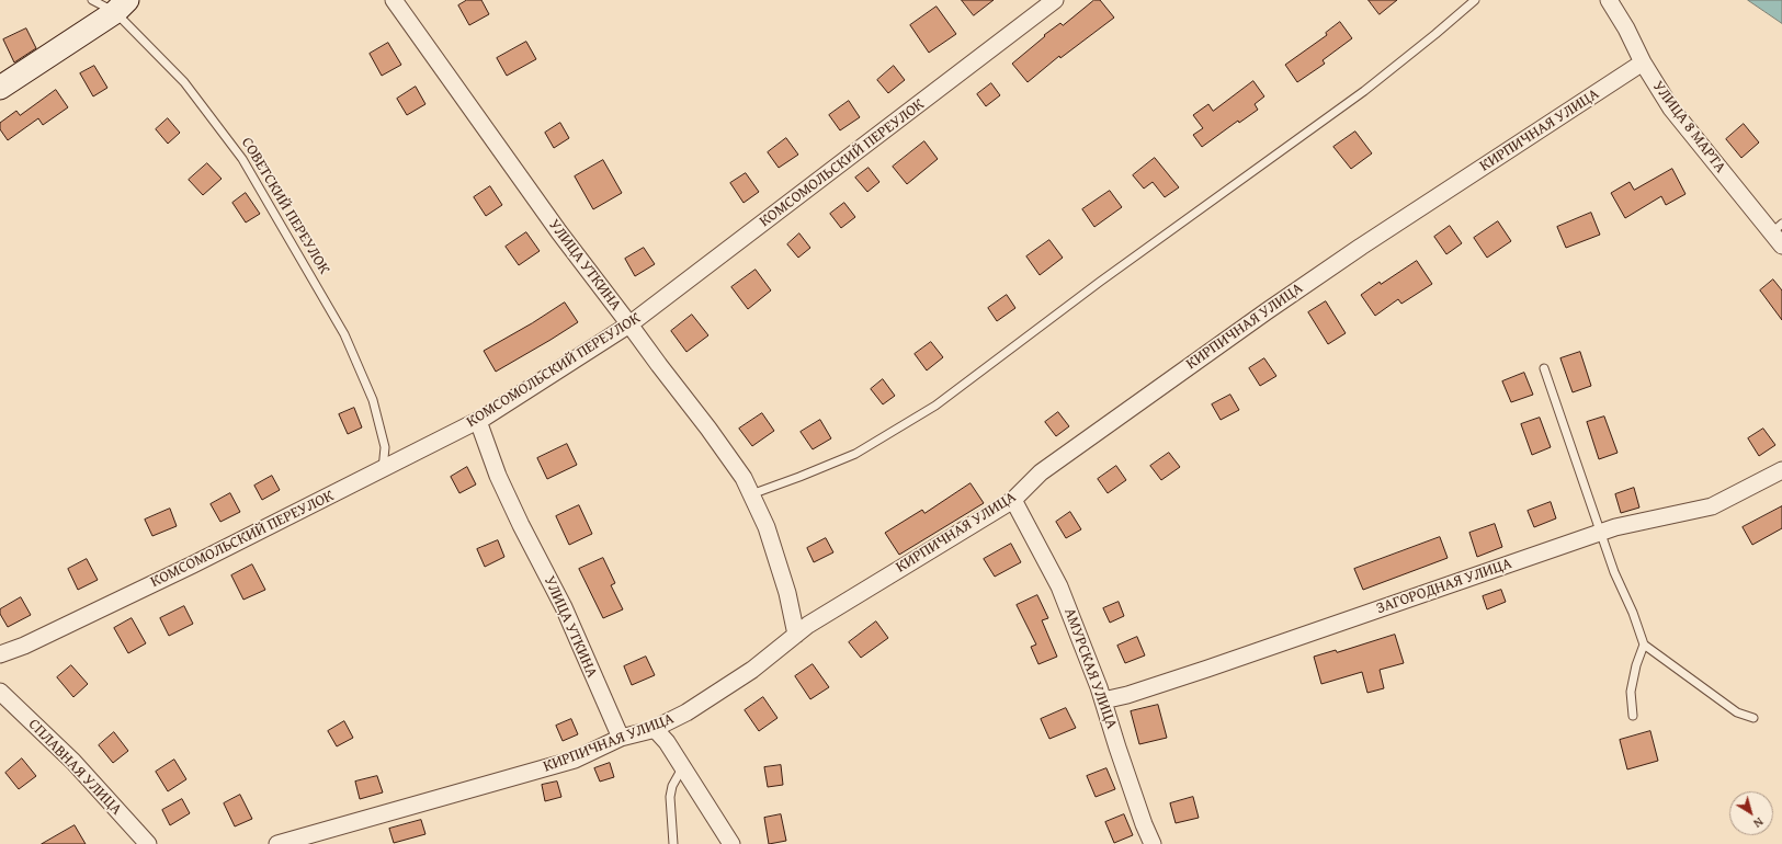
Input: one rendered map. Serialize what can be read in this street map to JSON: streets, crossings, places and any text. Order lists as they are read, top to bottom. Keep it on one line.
{"streets":{"street":["УЛИЦА 8 МАРТА","КИРПИЧНАЯ УЛИЦА","КОМСОМОЛЬСКИЙ ПЕРЕУЛОК","УЛИЦА УТКИНА","ЗАГОРОДНАЯ УЛИЦА","АМУРСКАЯ УЛИЦА","СПЛАВНАЯ УЛИЦА"],"lane":["СОВЕТСКИЙ ПЕРЕУЛОК"]},"crossings":[["УЛИЦА 8 МАРТА","КИРПИЧНАЯ УЛИЦА"],["КИРПИЧНАЯ УЛИЦА","УЛИЦА УТКИНА"],["КИРПИЧНАЯ УЛИЦА","АМУРСКАЯ УЛИЦА"],["КОМСОМОЛЬСКИЙ ПЕРЕУЛОК","СОВЕТСКИЙ ПЕРЕУЛОК"],["КОМСОМОЛЬСКИЙ ПЕРЕУЛОК","УЛИЦА УТКИНА"],["ЗАГОРОДНАЯ УЛИЦА","АМУРСКАЯ УЛИЦА"]],"north":"bottom right"}
